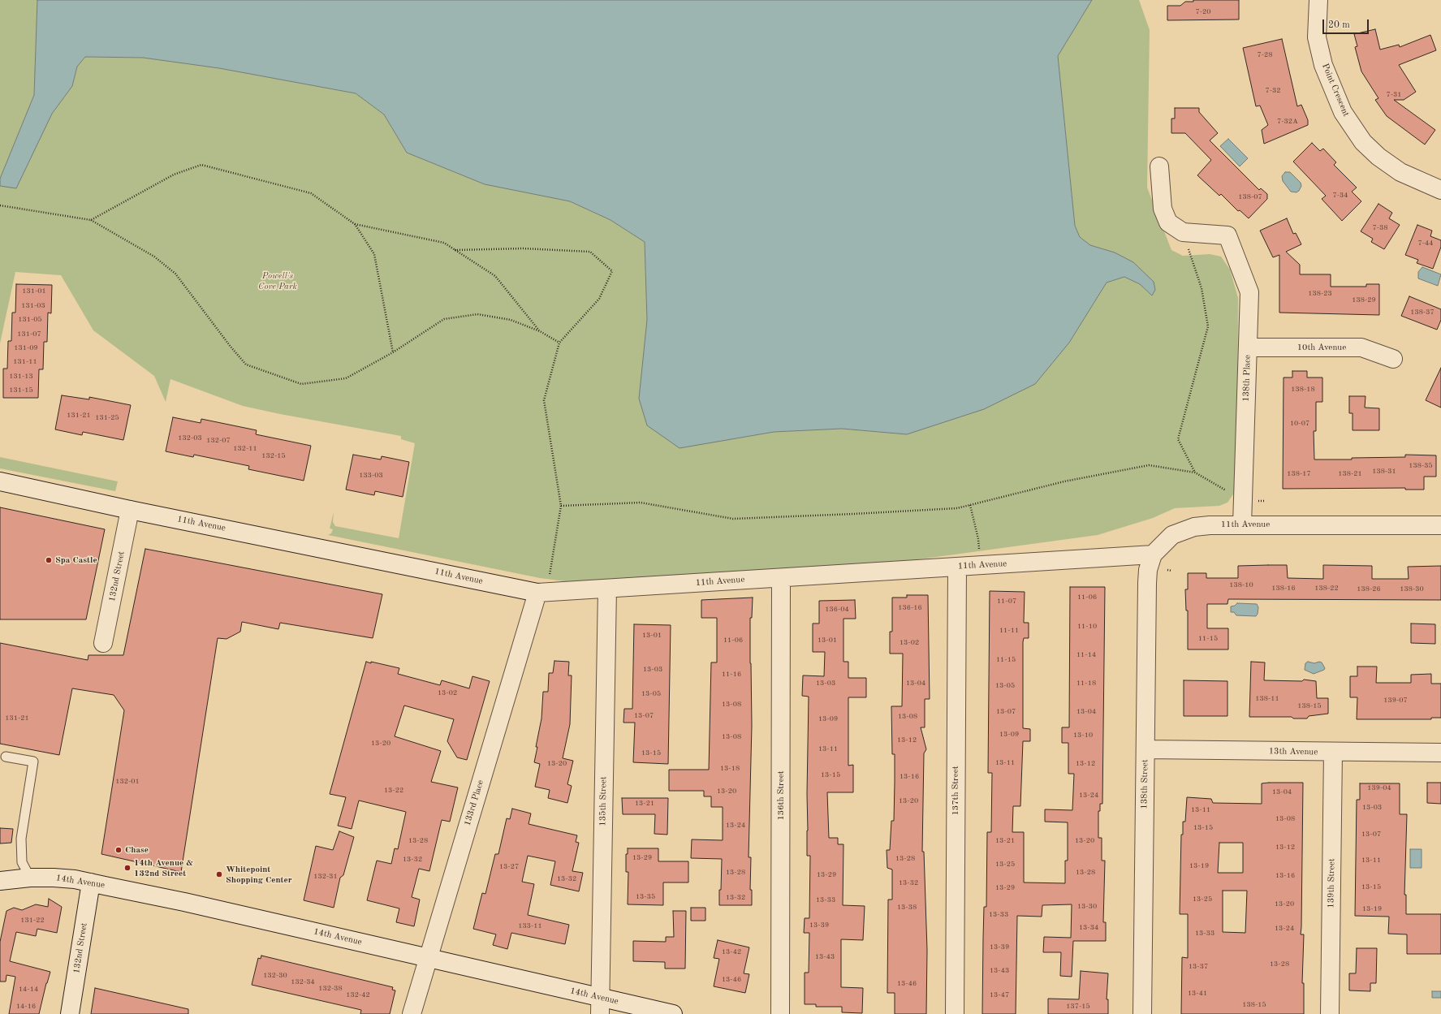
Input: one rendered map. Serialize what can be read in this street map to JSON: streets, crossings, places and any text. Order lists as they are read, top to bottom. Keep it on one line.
{"streets":{"street":["Point Crescent","10th Avenue","138th Place","11th Avenue","132nd Street","13th Avenue","138th Street","137th Street","136th Street","135th Street","133rd Place","14th Avenue","139th Street"]},"crossings":[["10th Avenue","138th Place"],["138th Place","11th Avenue"],["11th Avenue","132nd Street"],["11th Avenue","138th Street"],["11th Avenue","137th Street"],["11th Avenue","136th Street"],["11th Avenue","135th Street"],["11th Avenue","133rd Place"],["132nd Street","14th Avenue"],["13th Avenue","138th Street"],["13th Avenue","139th Street"],["135th Street","14th Avenue"],["133rd Place","14th Avenue"]],"parks":["Powell's Cove Park"],"places":["Spa Castle","Chase","14th Avenue & 132nd Street","Whitepoint Shopping Center"],"house_numbers":["7-20","7-28","7-32","7-31","7-32A","7-34","138-07","7-38","7-44","131-01","138-23","138-29","131-03","138-37","131-05","131-07","131-09","131-11","131-13","138-18","131-15","131-21","131-25","10-07","132-03","132-07","132-11","132-15","138-35","138-31","138-17","138-21","133-03","138-10","138-16","138-22","138-26","138-30","11-06","11-07","136-16","136-04","11-10","11-11","13-01","11-15","11-06","13-01","13-02","11-14","11-15","13-03","11-16","13-03","13-04","11-18","13-05","13-02","13-05","138-11","139-07","13-08","138-15","13-07","13-04","13-07","13-08","131-21","13-09","13-09","13-10","13-08","13-12","13-20","13-11","13-15","13-11","13-20","13-12","13-18","13-15","13-16","132-01","139-04","13-22","13-20","13-04","13-24","13-20","13-21","13-03","13-11","13-08","13-24","13-15","13-07","13-28","13-21","13-20","13-12","13-29","13-28","13-32","13-11","13-25","13-19","13-27","13-28","13-28","13-29","13-16","132-31","13-32","13-32","13-15","13-29","13-35","13-32","13-25","13-33","13-20","13-30","13-38","13-19","13-33","131-22","13-39","133-11","13-34","13-24","13-33","13-39","13-42","13-43","13-28","13-37","13-43","132-30","13-46","132-34","13-46","132-38","14-14","13-41","132-42","13-47","138-15","14-16","137-15"],"scale_bar":"20 m"}
